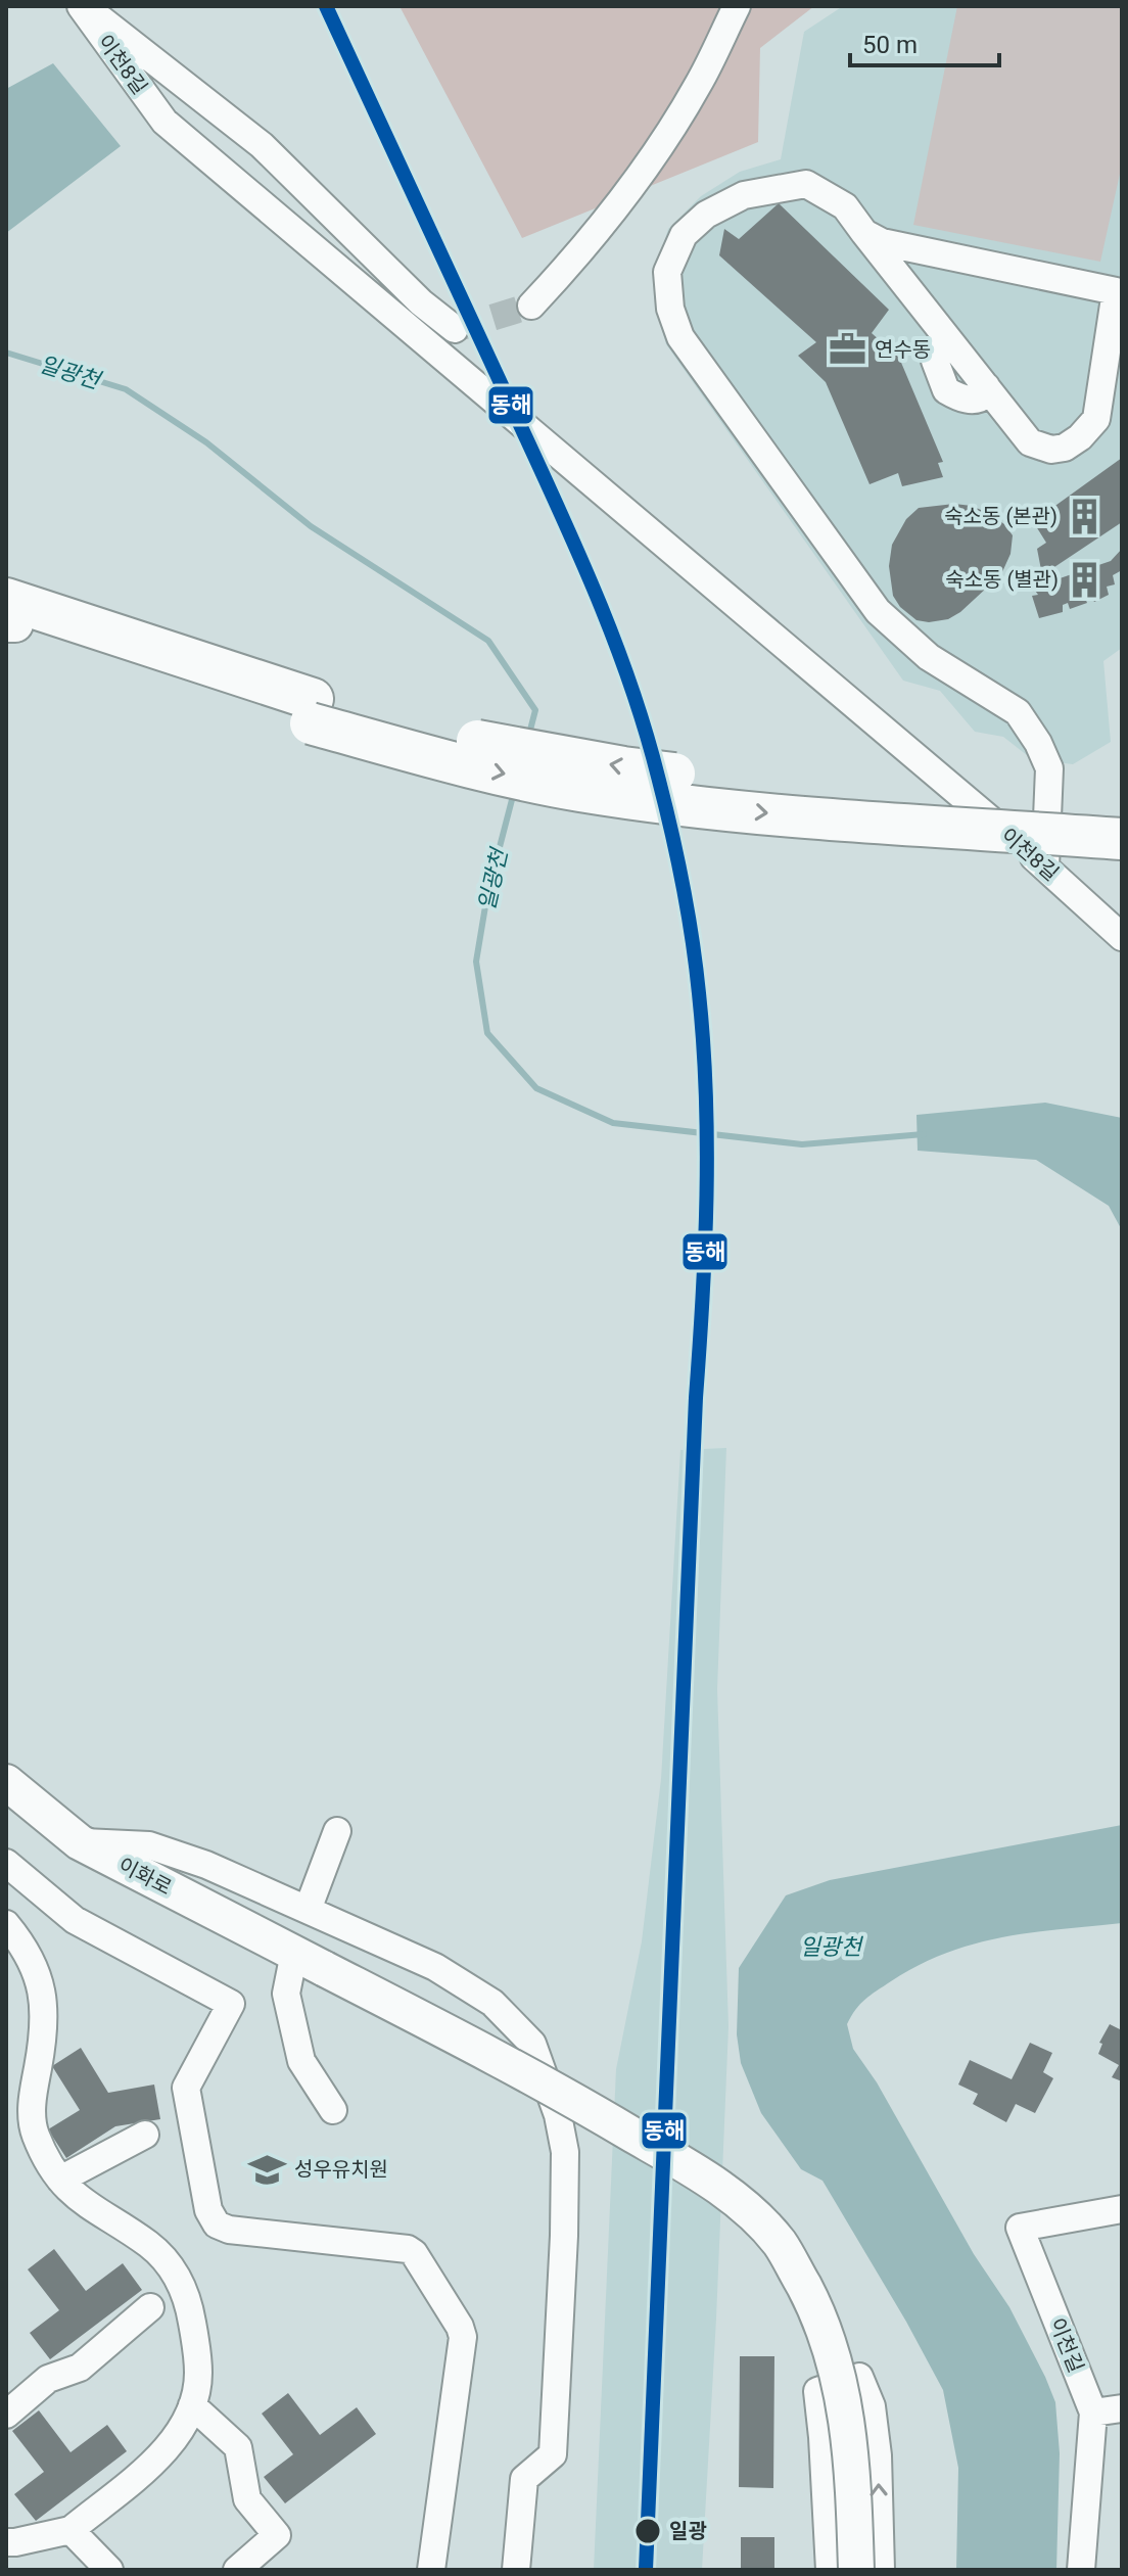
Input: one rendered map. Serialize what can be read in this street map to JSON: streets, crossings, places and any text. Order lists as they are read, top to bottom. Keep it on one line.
{"streets":{"main road":["이화로"],"street":["이천8길","이천길"]},"water":["일광천"],"places":{"office":["연수동"],"building":["숙소동 (본관)","숙소동 (별관)"],"school or university":["성우유치원"],"other":["일광"]},"lines":["transit line 동해"],"scale_bar":"50 m"}
